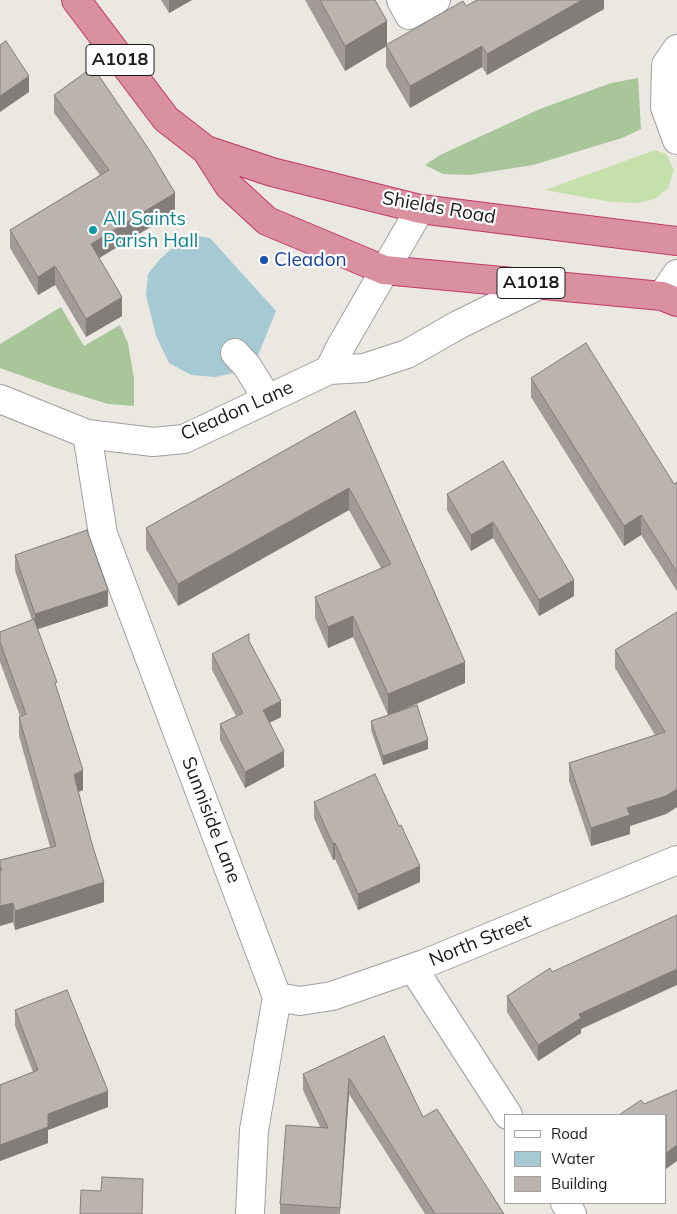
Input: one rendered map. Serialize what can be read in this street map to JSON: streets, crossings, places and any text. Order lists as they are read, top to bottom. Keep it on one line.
{"streets":{"highway":["A1018","Shields Road"],"street":["Cleadon Lane","Sunniside Lane","North Street"]},"crossings":[["Shields Road","Cleadon Lane"],["Cleadon Lane","Sunniside Lane"],["Sunniside Lane","North Street"]],"places":["All Saints Parish Hall","Cleadon"],"legend":["Road","Water","Building"]}
